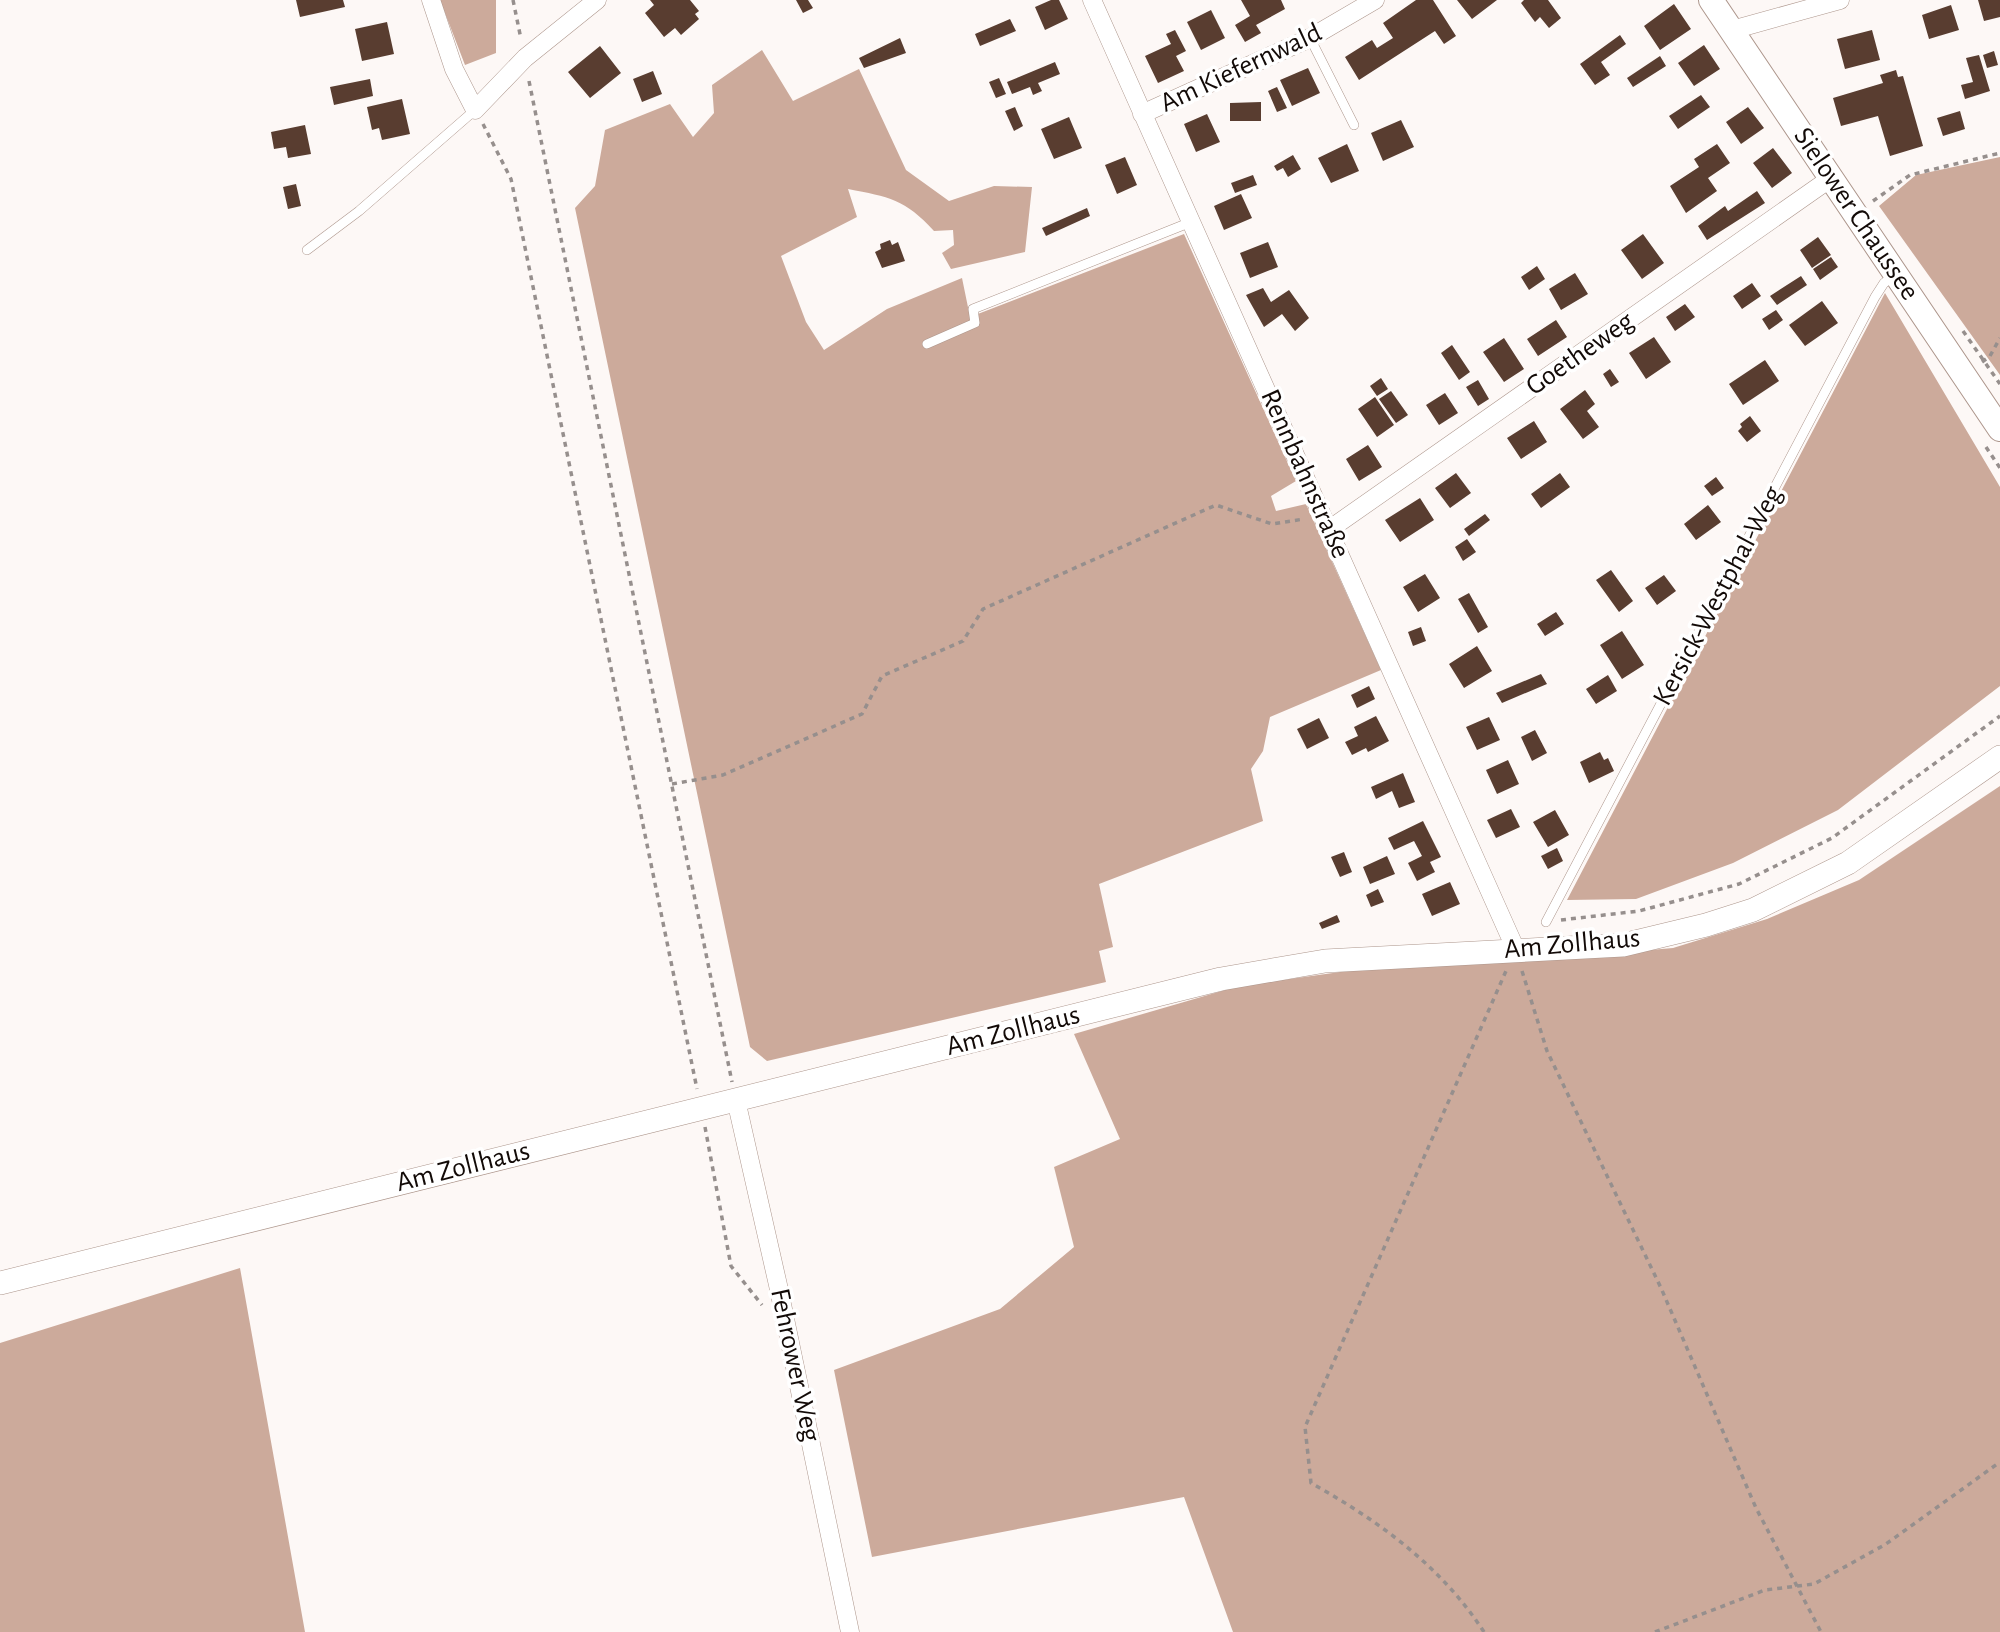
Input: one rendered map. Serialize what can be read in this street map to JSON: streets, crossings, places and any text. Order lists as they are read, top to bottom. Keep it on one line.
{"streets":{"main road":["Sielower Chaussee"],"street":["Am Kiefernwald","Goetheweg","Rennbahnstraße","Am Zollhaus","Fehrower Weg"],"lane":["Kersick-Westphal-Weg"]},"crossings":[["Am Kiefernwald","Rennbahnstraße"],["Sielower Chaussee","Goetheweg"],["Sielower Chaussee","Kersick-Westphal-Weg"],["Goetheweg","Rennbahnstraße"],["Rennbahnstraße","Am Zollhaus"],["Am Zollhaus","Fehrower Weg"]]}
